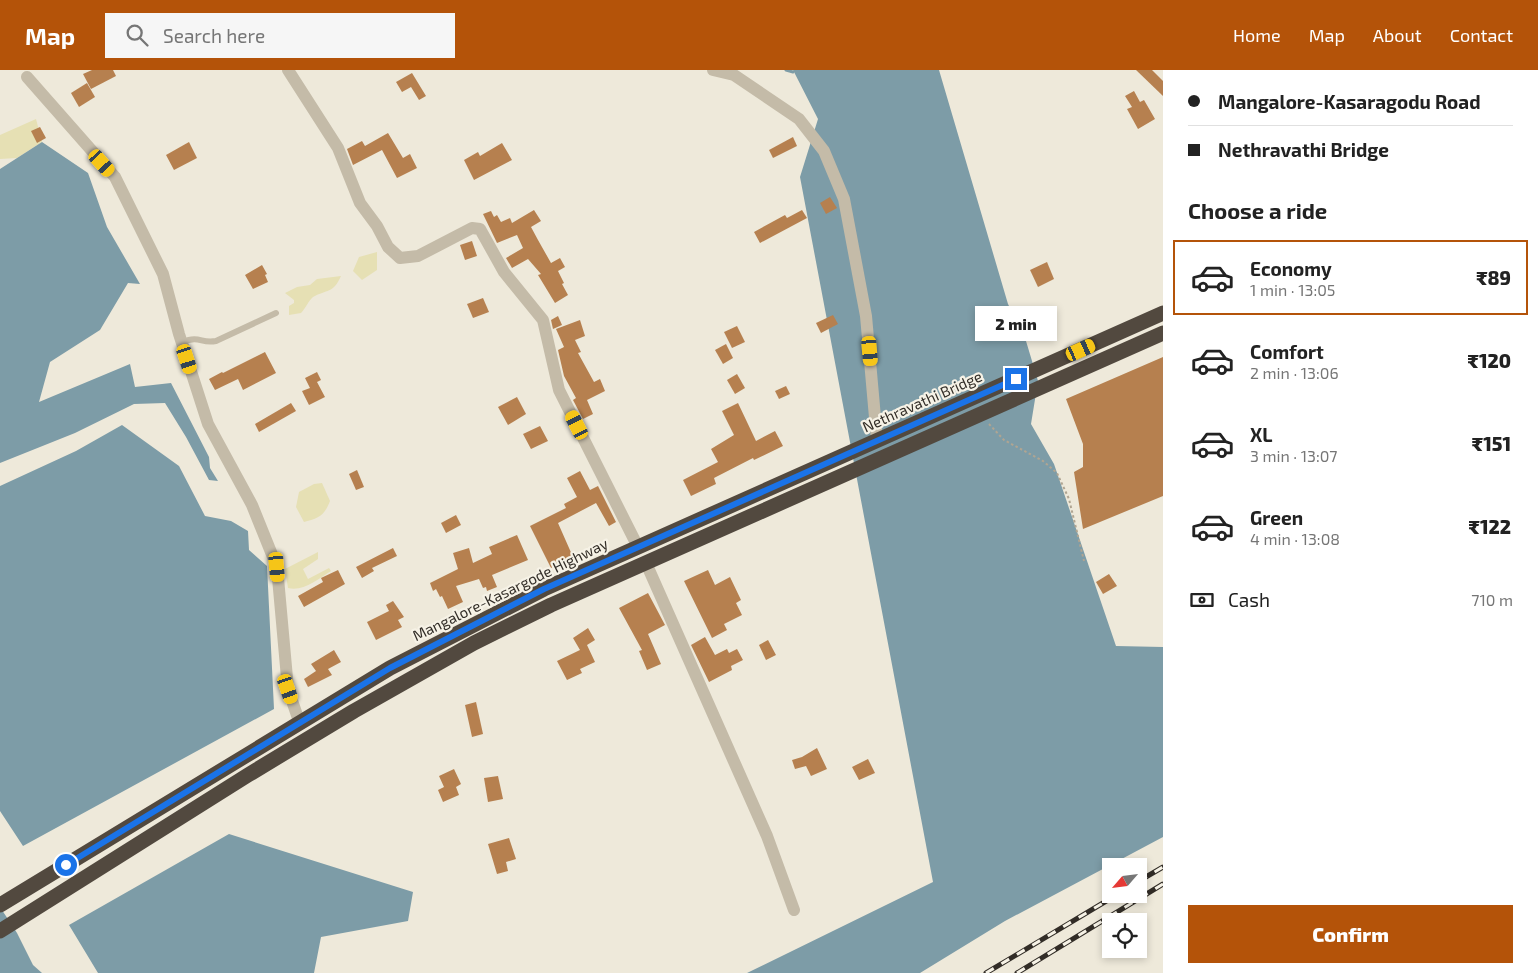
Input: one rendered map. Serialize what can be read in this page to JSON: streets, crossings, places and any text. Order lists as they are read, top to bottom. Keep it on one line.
{"streets":{"highway":["Nethravathi Bridge","Mangalore-Kasargode Highway"]},"crossings":[["Nethravathi Bridge","Mangalore-Kasargode Highway"]],"north":"bottom left","page":{"header":"Map","search":"Search here","nav":["Home","Map","About","Contact"],"banner":["Mangalore-Kasaragodu Road","Nethravathi Bridge"],"heading":"Choose a ride","list":[{"name":"Economy","note":"1 min · 13:05","value":"₹89"},{"name":"Comfort","note":"2 min · 13:06","value":"₹120"},{"name":"XL","note":"3 min · 13:07","value":"₹151"},{"name":"Green","note":"4 min · 13:08","value":"₹122"}],"bubble":"2 min","pay":["Cash","710 m"],"buttons":"Confirm"}}
